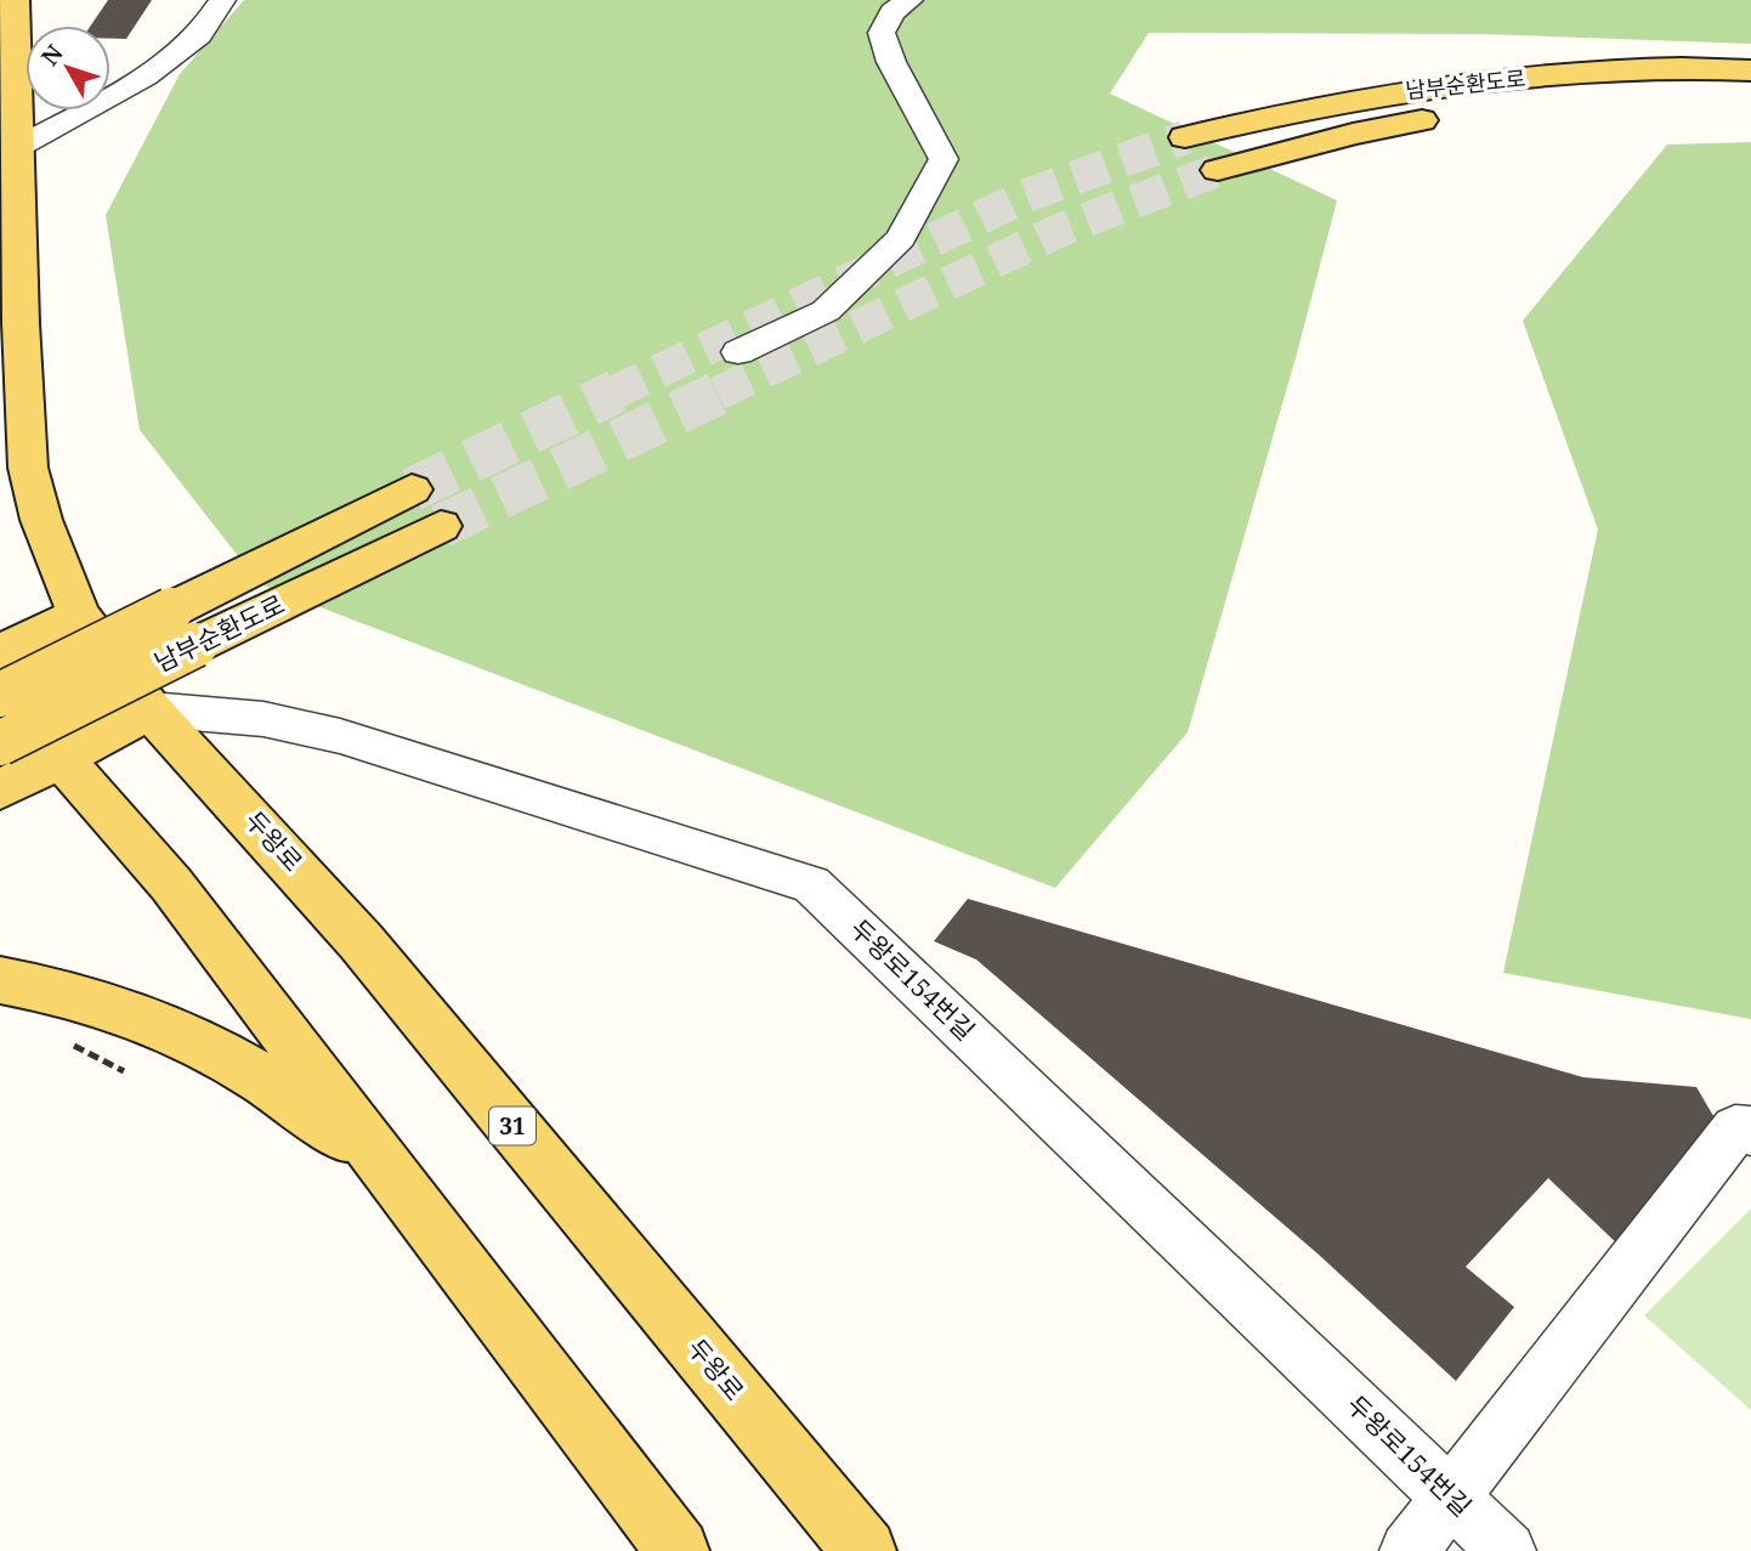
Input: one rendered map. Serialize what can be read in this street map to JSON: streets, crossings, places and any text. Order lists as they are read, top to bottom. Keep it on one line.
{"streets":{"main road":["남부순환도로","두왕로","31"],"street":["두왕로154번길"]},"crossings":[["두왕로","두왕로154번길"]],"north":"top left"}
